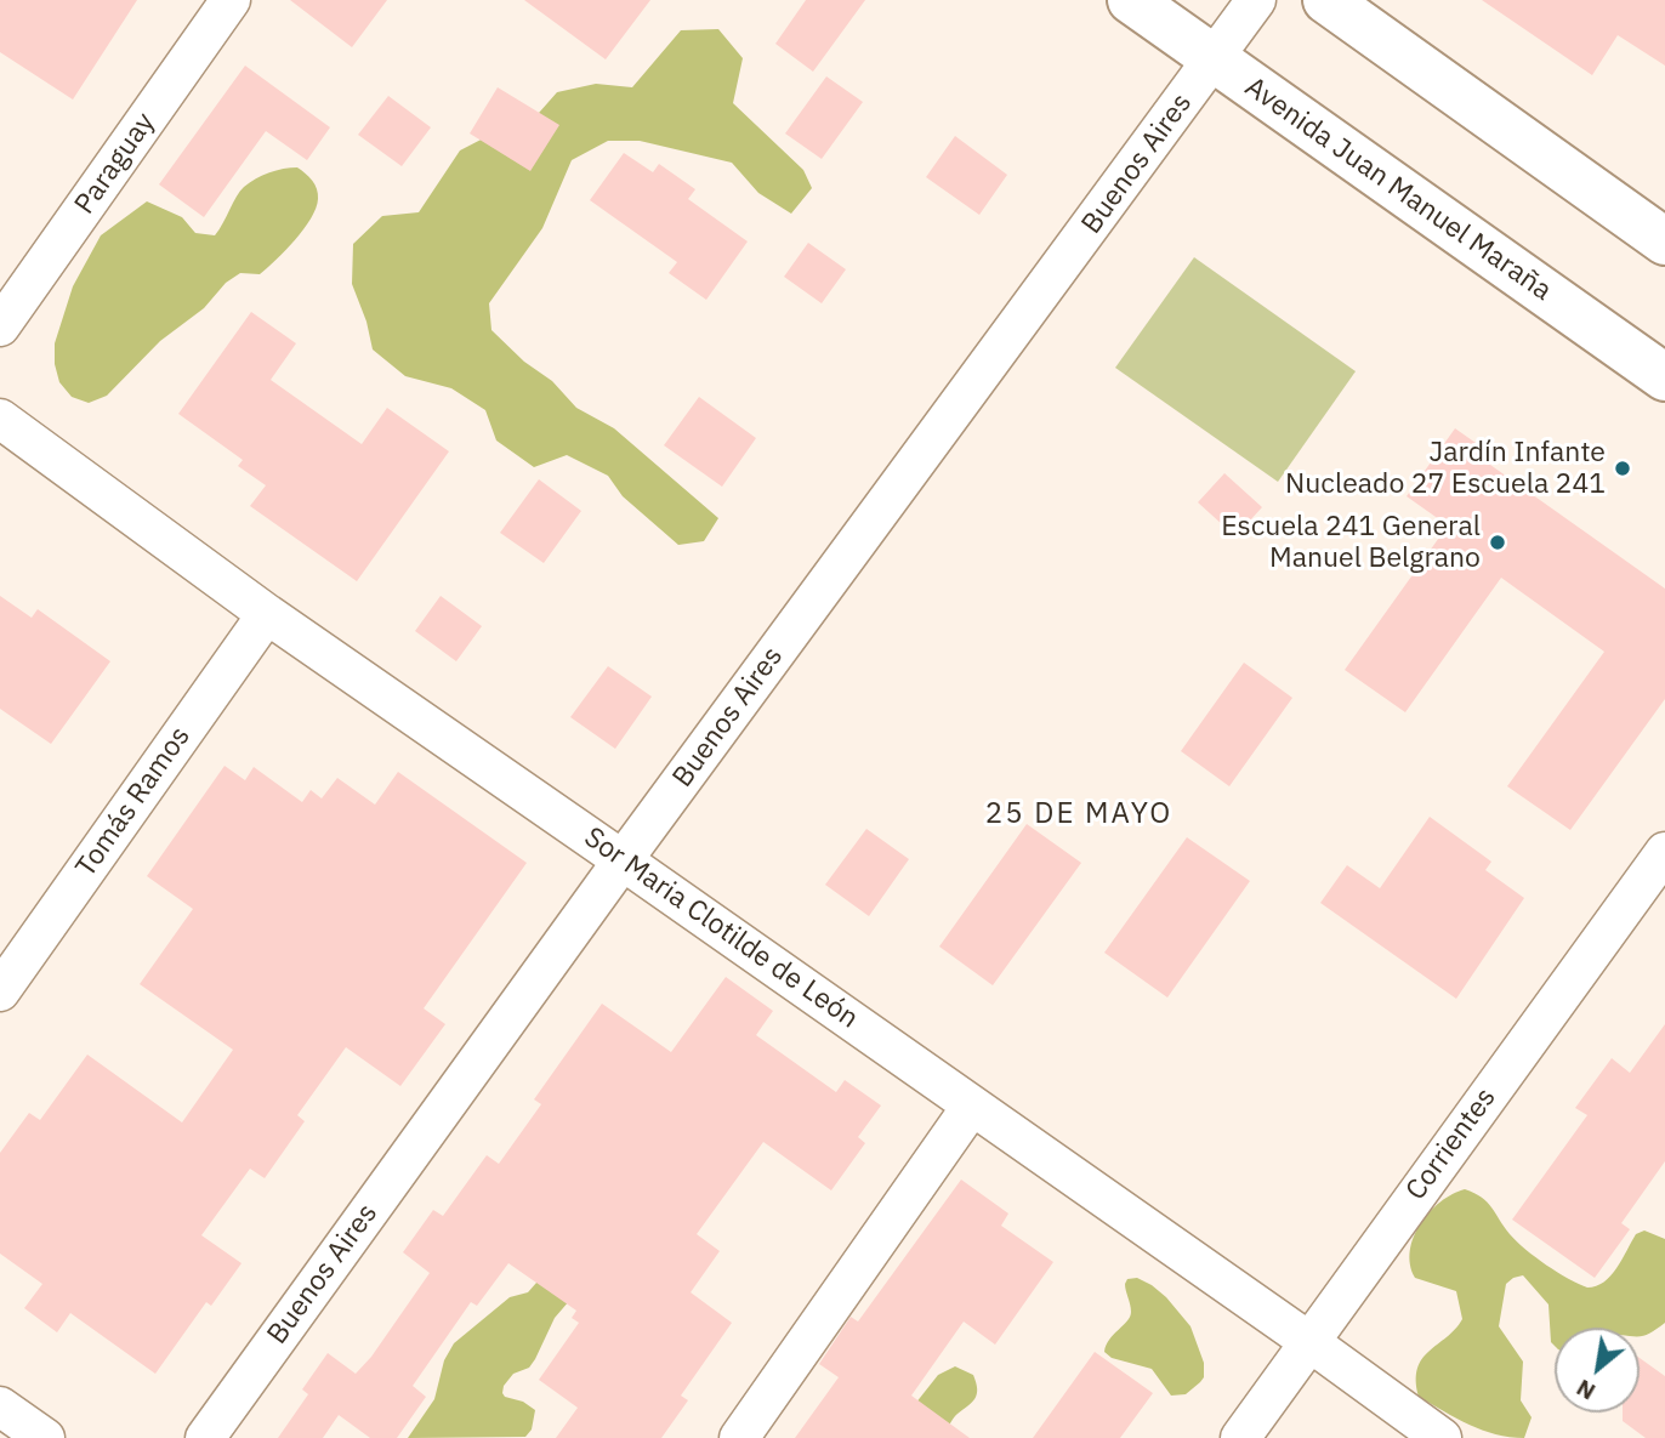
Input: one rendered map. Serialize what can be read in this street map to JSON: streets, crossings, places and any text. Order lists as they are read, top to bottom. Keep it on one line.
{"streets":{"street":["Paraguay","Buenos Aires","Avenida Juan Manuel Maraña","Tomás Ramos","Sor Maria Clotilde de León","Corrientes"]},"crossings":[["Buenos Aires","Avenida Juan Manuel Maraña"],["Buenos Aires","Sor Maria Clotilde de León"],["Tomás Ramos","Sor Maria Clotilde de León"],["Sor Maria Clotilde de León","Corrientes"]],"districts":["25 DE MAYO"],"places":["Jardín Infante Nucleado 27 Escuela 241","Escuela 241 General Manuel Belgrano"],"north":"bottom left"}
